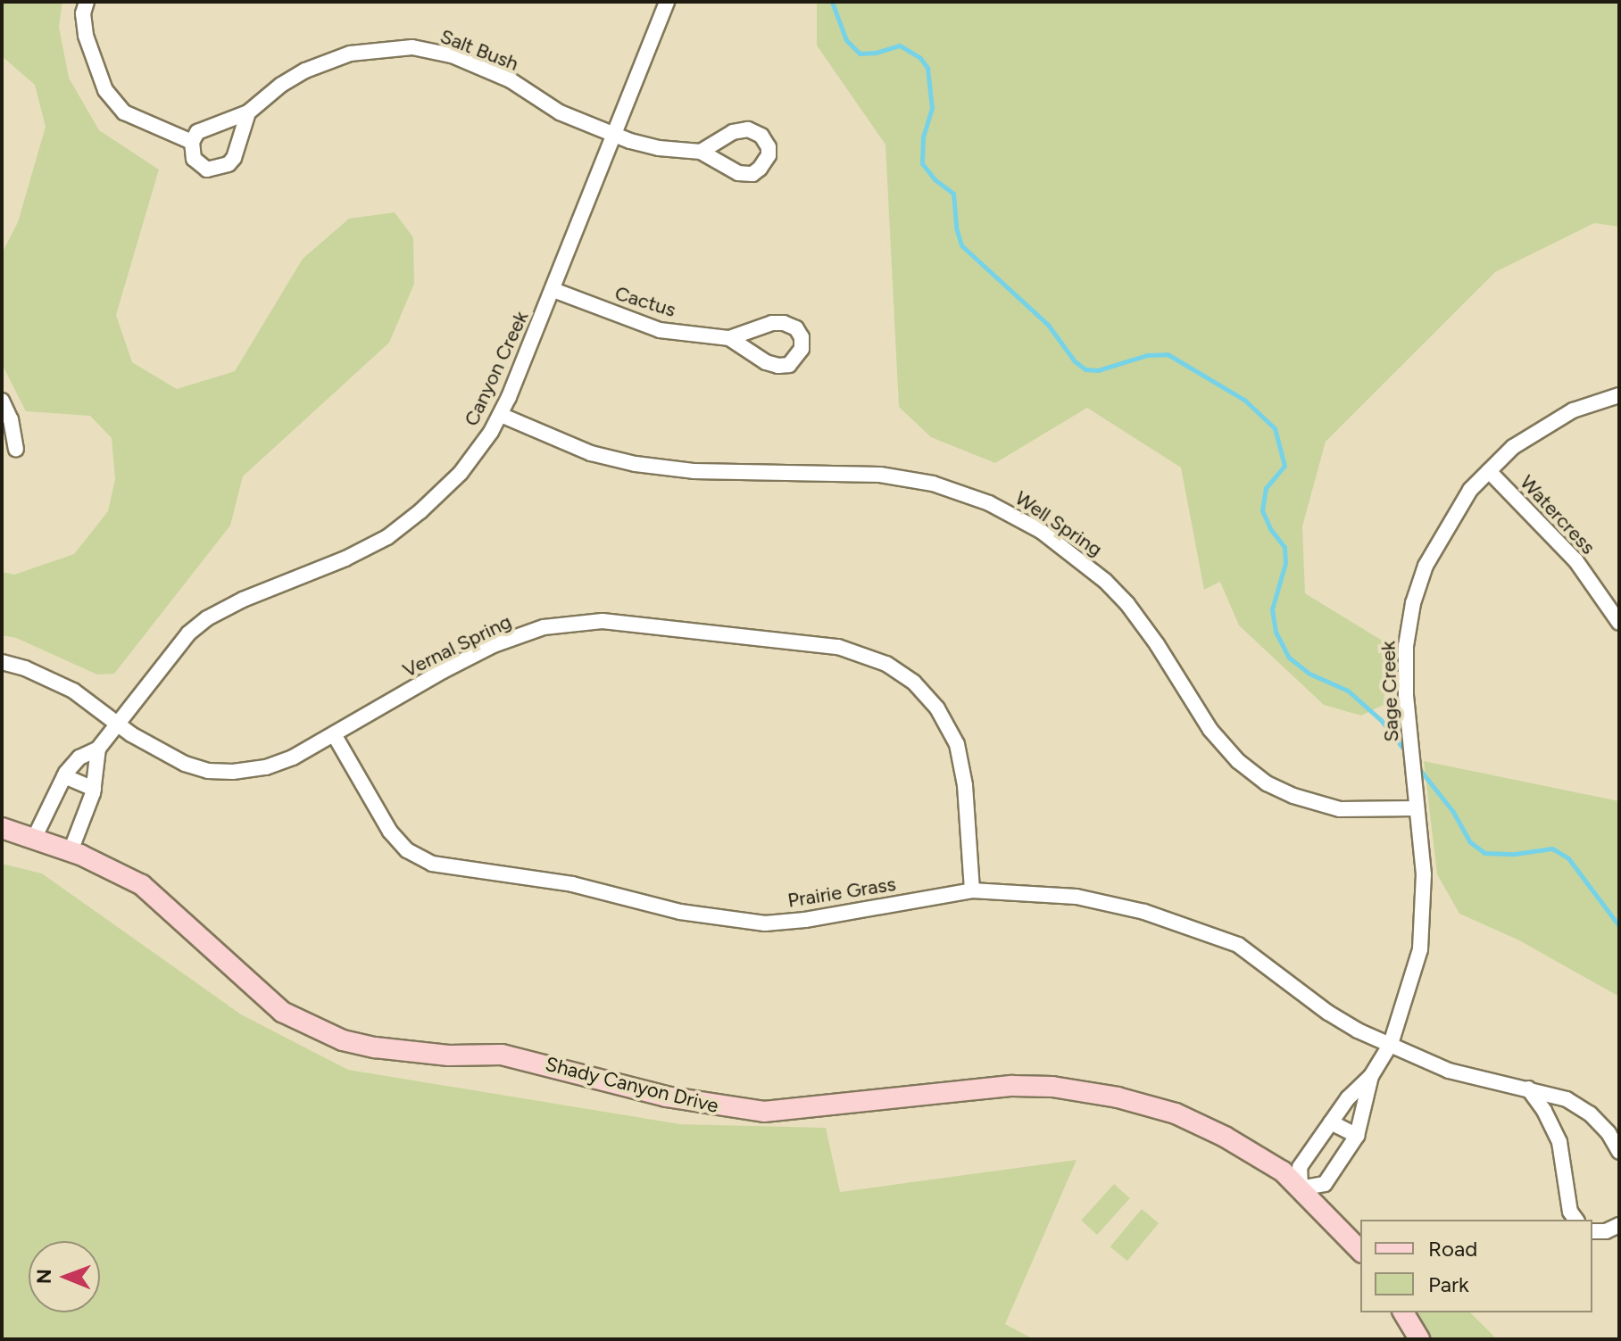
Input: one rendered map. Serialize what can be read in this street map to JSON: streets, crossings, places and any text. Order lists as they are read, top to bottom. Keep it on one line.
{"streets":{"street":["Salt Bush","Cactus","Canyon Creek","Watercress","Well Spring","Vernal Spring","Sage Creek","Prairie Grass","Shady Canyon Drive"]},"crossings":[["Salt Bush","Canyon Creek"],["Cactus","Canyon Creek"],["Canyon Creek","Well Spring"],["Canyon Creek","Vernal Spring"],["Canyon Creek","Shady Canyon Drive"],["Watercress","Sage Creek"],["Well Spring","Sage Creek"],["Vernal Spring","Prairie Grass"],["Sage Creek","Prairie Grass"],["Sage Creek","Shady Canyon Drive"]],"legend":["Road","Park"],"north":"left"}
